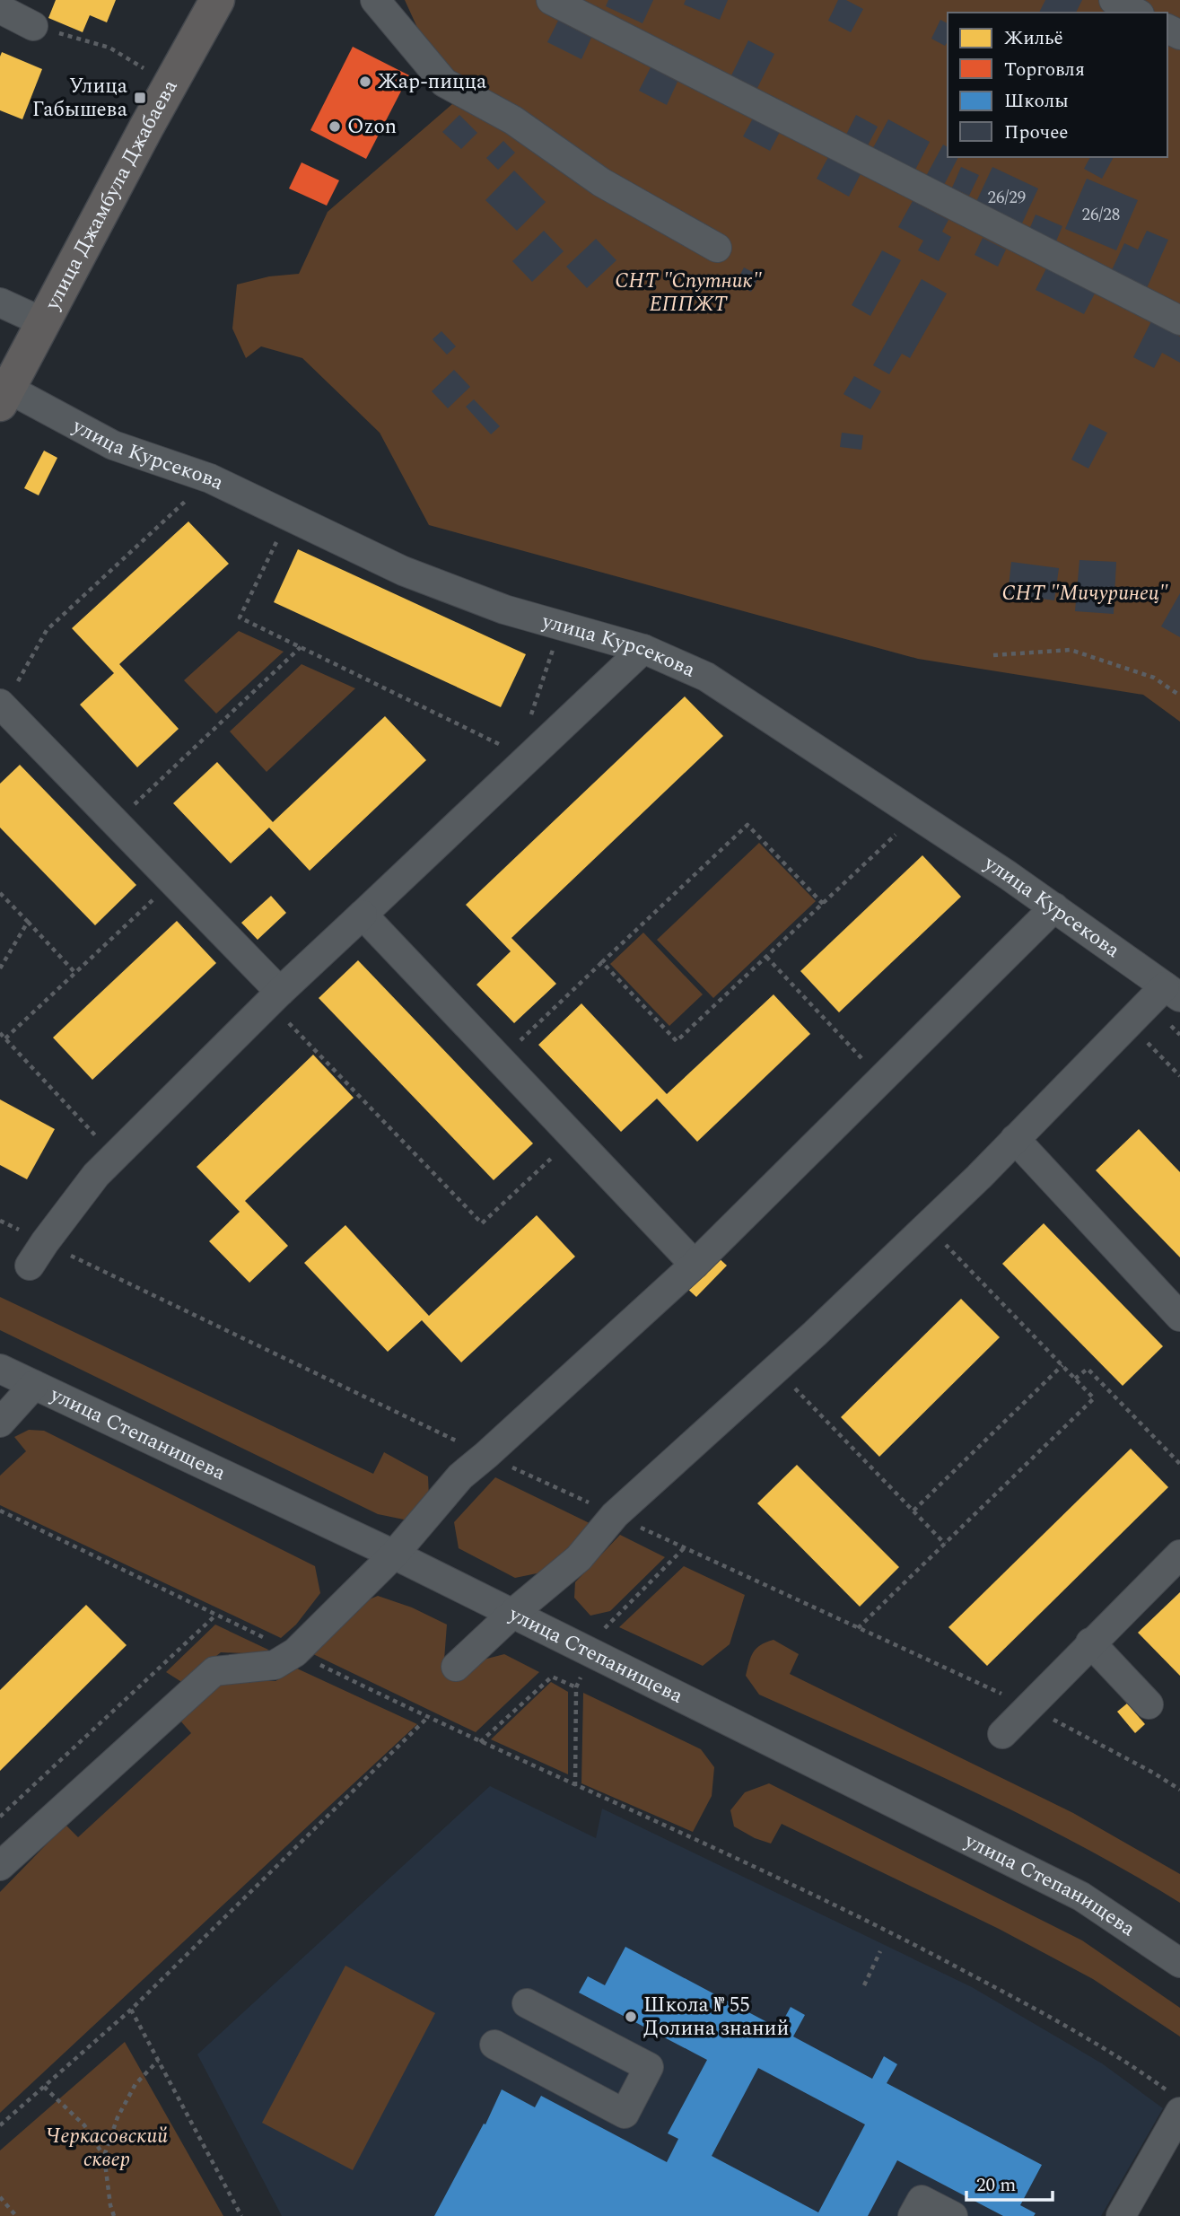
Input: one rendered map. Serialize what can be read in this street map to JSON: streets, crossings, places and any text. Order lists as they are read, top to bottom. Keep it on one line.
{"streets":{"main road":["улица Джамбула Джабаева"],"street":["улица Курсекова","улица Степанищева"]},"crossings":[["улица Джамбула Джабаева","улица Курсекова"]],"parks":["СНТ \"Спутник\" ЕППЖТ","СНТ \"Мичуринец\"","Черкасовский сквер"],"places":{"other":["Жар-пицца","Ozon","Школа № 55 Долина знаний"],"transit":["Улица Габышева"]},"house_numbers":["26/29","26/28"],"legend":["Жильё","Торговля","Школы","Прочее"],"scale_bar":"20 m"}
